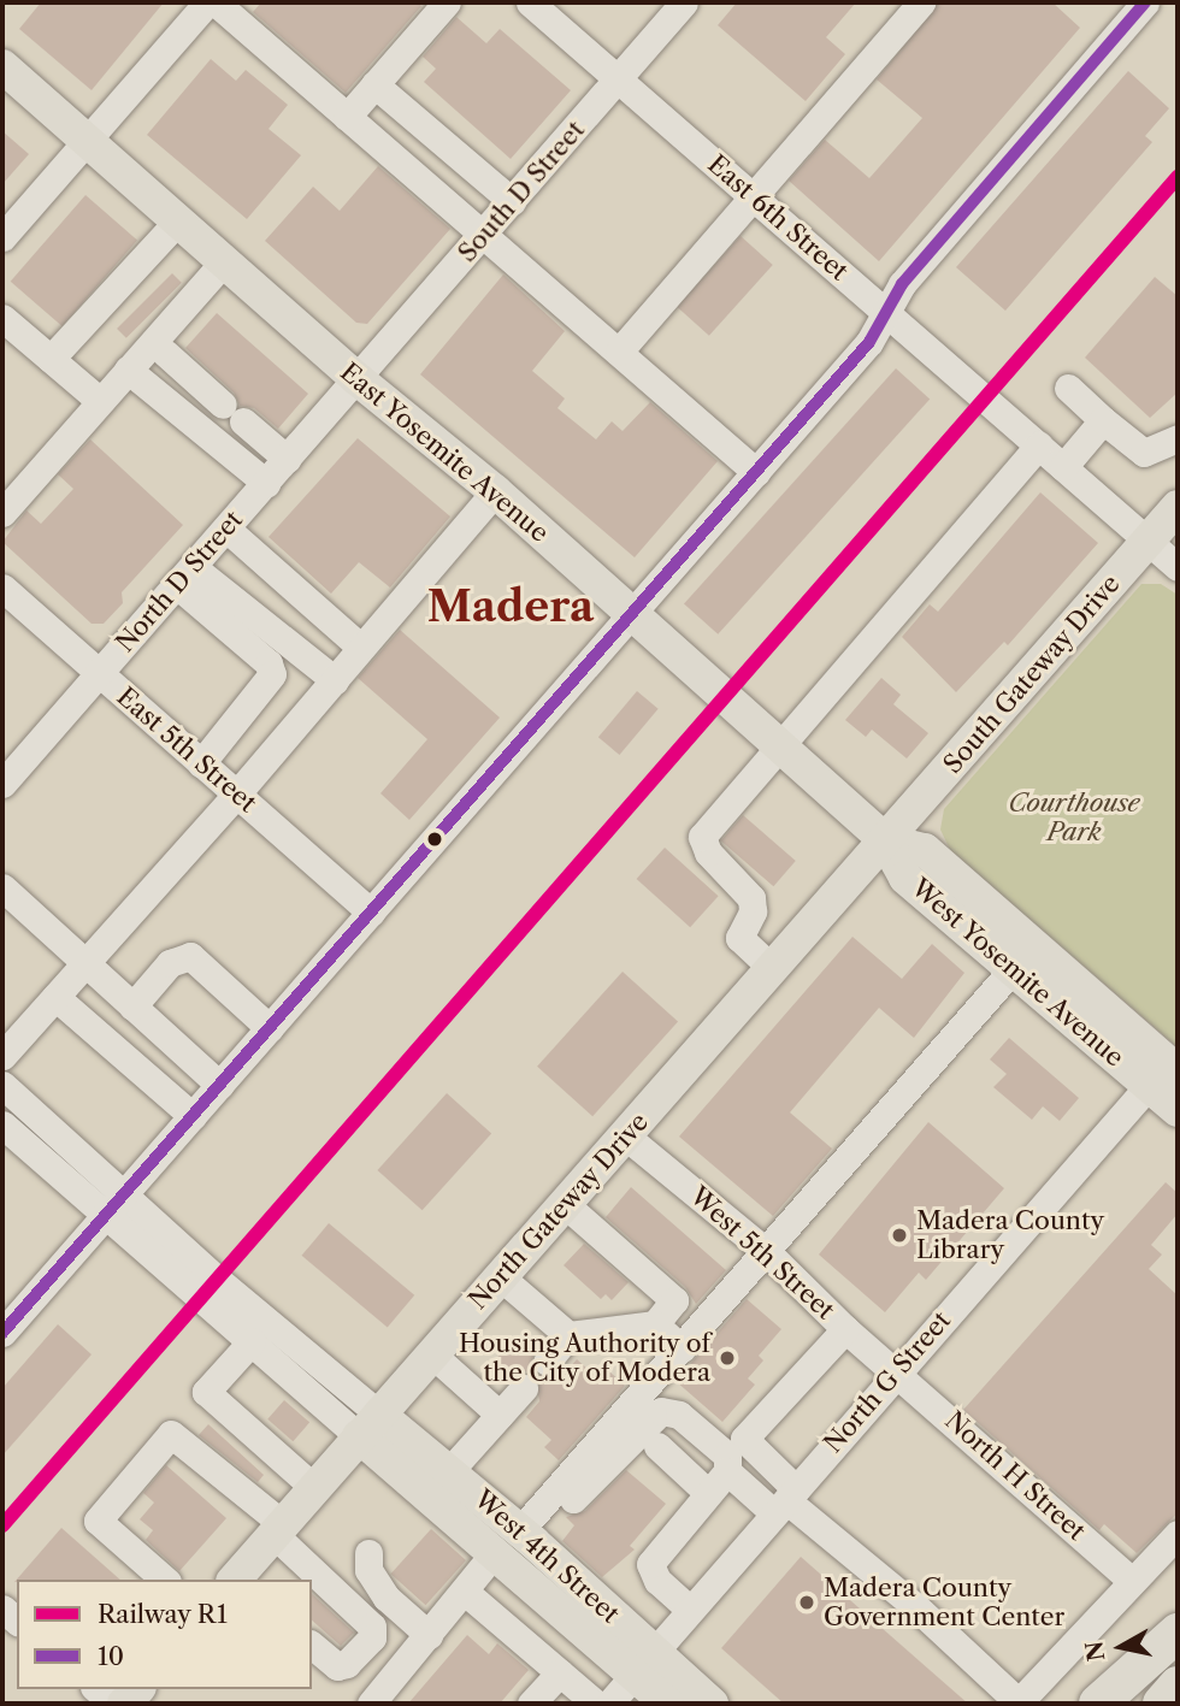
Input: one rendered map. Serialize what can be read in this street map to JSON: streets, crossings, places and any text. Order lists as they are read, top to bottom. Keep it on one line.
{"streets":{"main road":["East Yosemite Avenue","South Gateway Drive","West Yosemite Avenue","North Gateway Drive","West 4th Street"],"street":["South D Street","East 6th Street","North D Street","East 5th Street","West 5th Street","North G Street","North H Street"]},"crossings":[["South D Street","East 6th Street"],["South D Street","East Yosemite Avenue"],["South D Street","North D Street"],["East 6th Street","South Gateway Drive"],["East Yosemite Avenue","North D Street"],["East Yosemite Avenue","South Gateway Drive"],["East Yosemite Avenue","West Yosemite Avenue"],["East Yosemite Avenue","North Gateway Drive"],["North D Street","East 5th Street"],["South Gateway Drive","West Yosemite Avenue"],["South Gateway Drive","North Gateway Drive"],["West Yosemite Avenue","North Gateway Drive"],["West Yosemite Avenue","North G Street"],["North Gateway Drive","West 5th Street"],["North Gateway Drive","West 4th Street"],["West 5th Street","North G Street"],["West 5th Street","North H Street"],["North G Street","North H Street"],["North G Street","West 4th Street"]],"districts":["Madera"],"parks":["Courthouse Park"],"places":["Madera County Library","Housing Authority of the City of Modera","Madera County Government Center"],"lines":["transit line 10","rail line R1"],"legend":["Railway R1","10"],"north":"left"}
